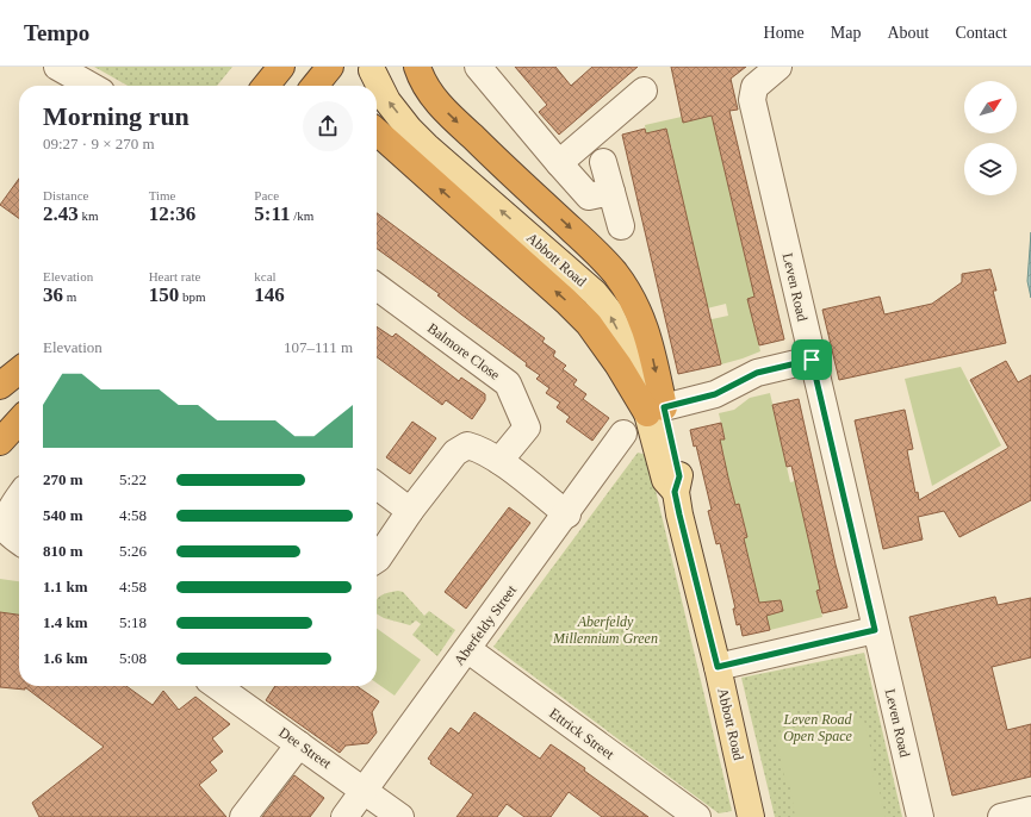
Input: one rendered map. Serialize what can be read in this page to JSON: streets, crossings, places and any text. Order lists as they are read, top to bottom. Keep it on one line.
{"streets":{"main road":["Abbott Road"],"street":["Leven Road","Balmore Close","Aberfeldy Street","Ettrick Street","Dee Street"]},"crossings":[["Aberfeldy Street","Ettrick Street"],["Aberfeldy Street","Dee Street"]],"one_way":["Abbott Road"],"parks":["Aberfeldy Millennium Green","Leven Road Open Space"],"north":"top right","page":{"header":"Tempo","nav":["Home","Map","About","Contact"],"heading":["Morning run","09:27 · 9 × 270 m"],"stats":[["Distance","2.43 km"],["Time","12:36"],["Pace","5:11 /km"],["Elevation","36 m"],["Heart rate","150 bpm"],["kcal","146"]],"chart":["Elevation","107–111 m"],"list":[{"name":"270 m","note":"5:22"},{"name":"540 m","note":"4:58"},{"name":"810 m","note":"5:26"},{"name":"1.1 km","note":"4:58"},{"name":"1.4 km","note":"5:18"},{"name":"1.6 km","note":"5:08"}]}}
